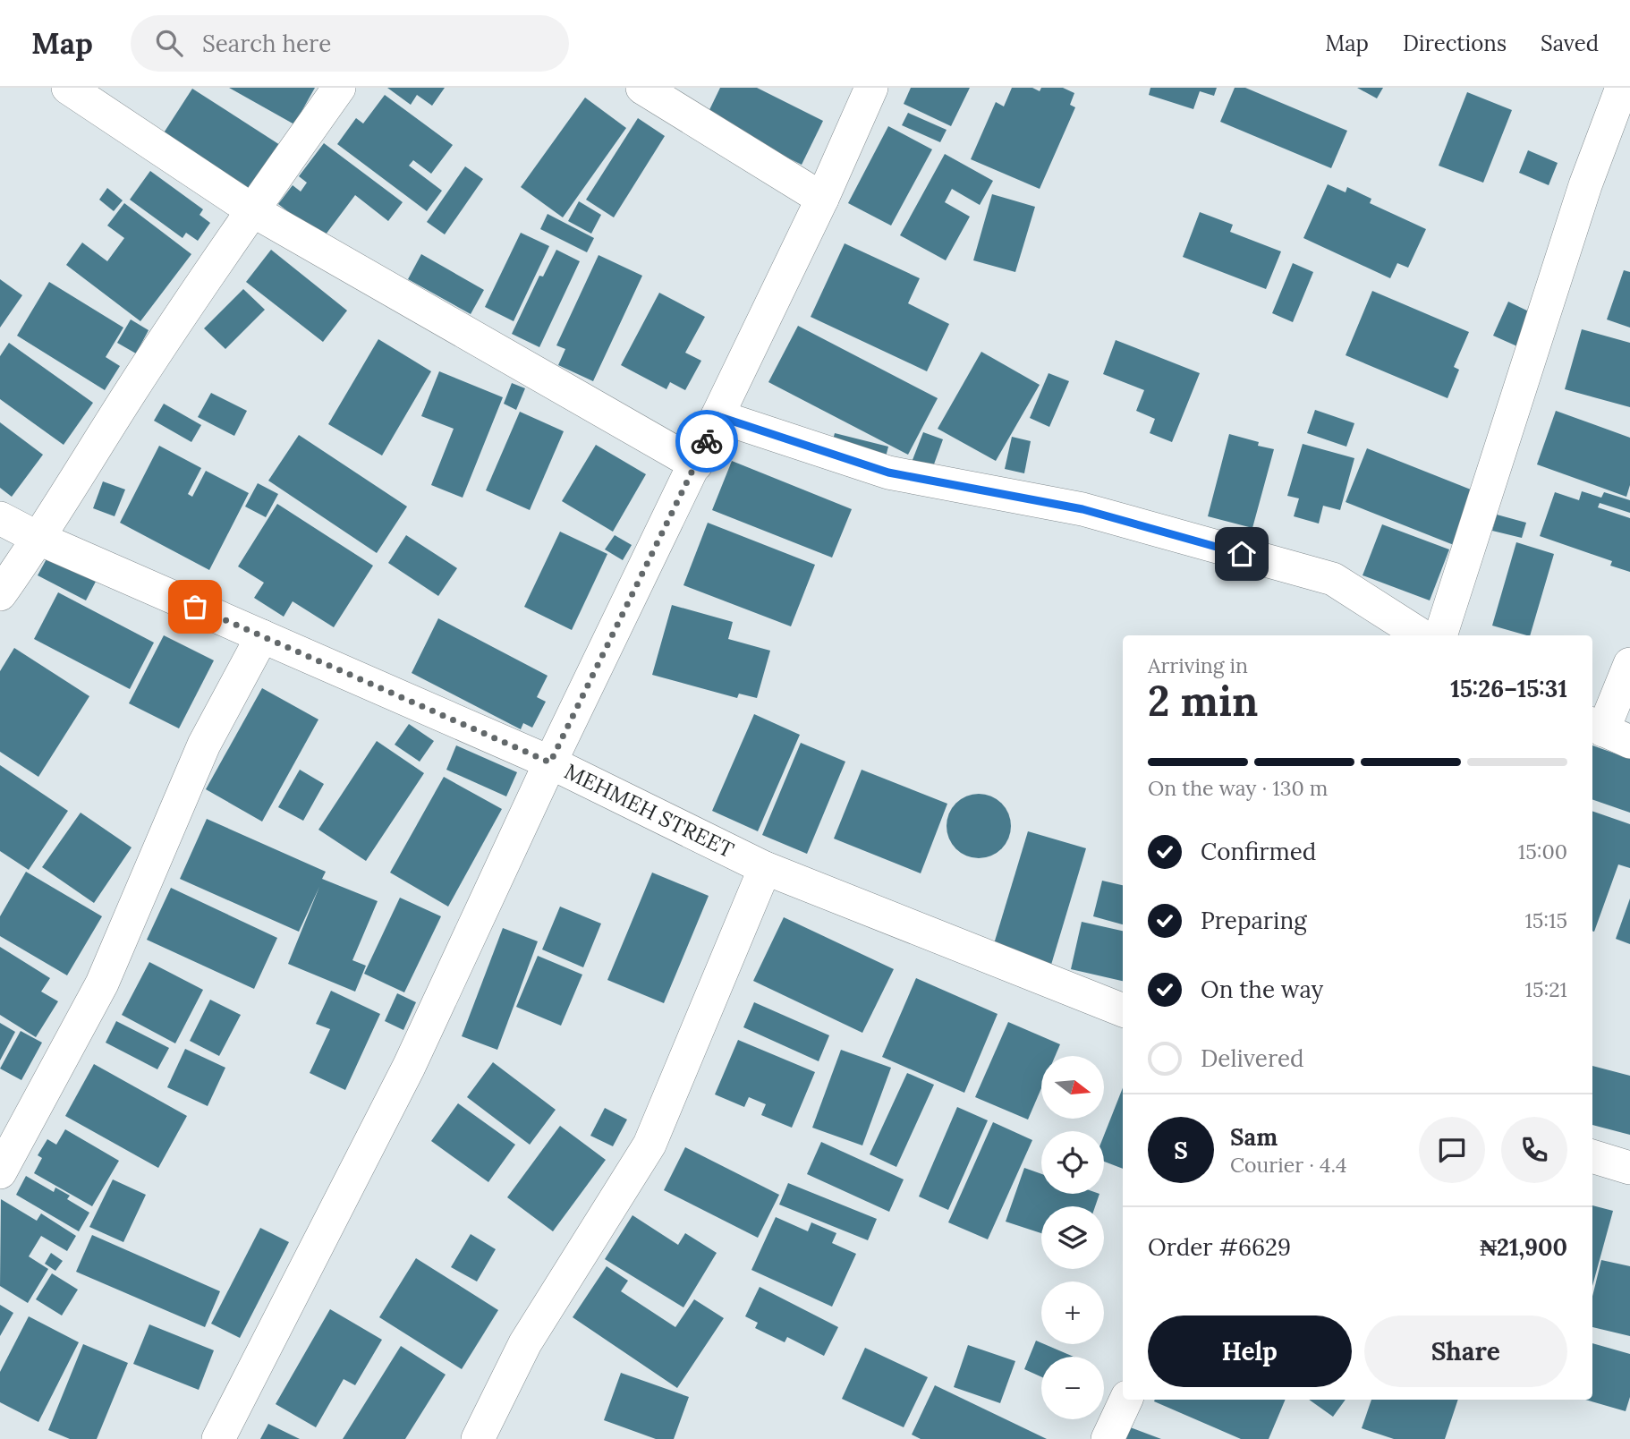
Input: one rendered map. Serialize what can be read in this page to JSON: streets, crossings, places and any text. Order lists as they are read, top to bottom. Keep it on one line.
{"streets":{"street":["MEHMEH STREET"]},"north":"right","page":{"header":"Map","search":"Search here","nav":["Map","Directions","Saved"],"heading":["2 min","Arriving in","15:26–15:31"],"panel":["Sam","Courier · 4.4","Order #6629","₦21,900"],"bar":"On the way · 130 m","list":[["Confirmed","15:00"],["Preparing","15:15"],["On the way","15:21"],"Delivered"],"map_buttons":["+","−"],"round":"S","buttons":["Help","Share"]}}
